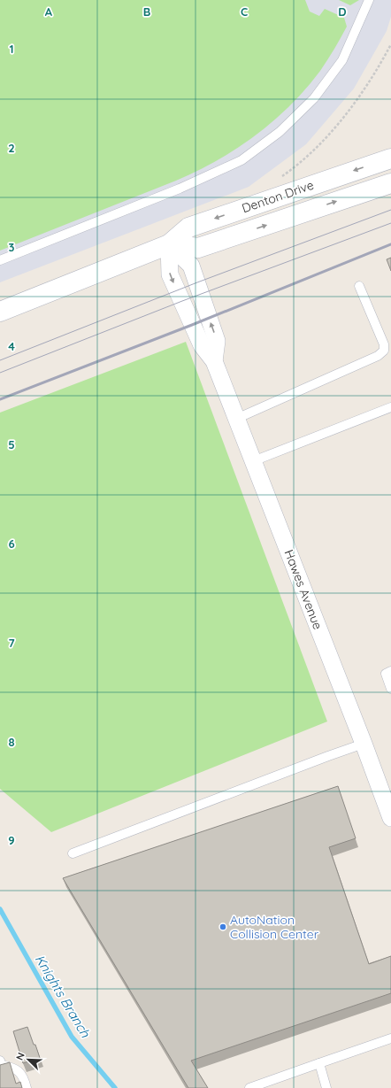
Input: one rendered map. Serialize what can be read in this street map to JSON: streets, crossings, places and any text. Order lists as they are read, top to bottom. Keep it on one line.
{"streets":{"main road":["Denton Drive"],"street":["Hawes Avenue"]},"crossings":[["Denton Drive","Hawes Avenue"]],"water":["Knights Branch"],"places":["AutoNation Collision Center"],"north":"top left","grid":{"columns":["A","B","C","D"],"rows":["1","2","3","4","5","6","7","8","9"]}}
